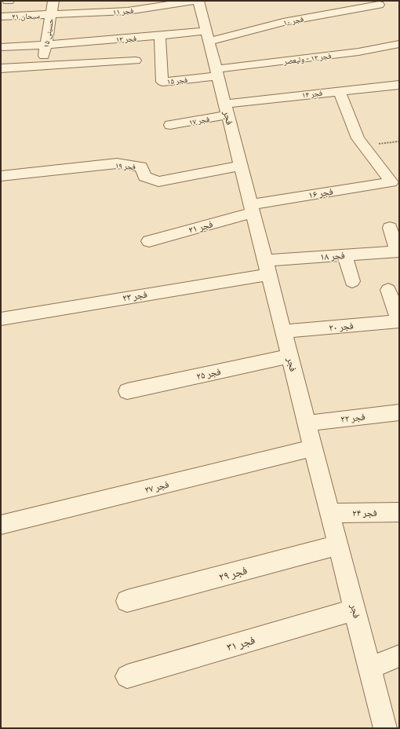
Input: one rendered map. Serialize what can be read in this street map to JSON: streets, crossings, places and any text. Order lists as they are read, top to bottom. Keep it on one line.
{"streets":{"street":["فجر ۱۱","سبحان ۲۱","فجر ۱۰","حسینی ۱۵","فجر ۱۳","فجر ۱۲ - ولیعصر","فجر ۱۵","فجر ۱۴","فجر","فجر ۱۷","فجر ۱۹","فجر ۱۶","فجر ۲۱","فجر ۱۸","فجر ۲۳","فجر ۲۰","فجر ۲۵","فجر ۲۲","فجر ۲۷","فجر ۲۴","فجر ۲۹","فجر ۳۱"]},"crossings":[["فجر ۱۱","سبحان ۲۱"],["فجر ۱۱","حسینی ۱۵"],["سبحان ۲۱","حسینی ۱۵"],["فجر ۱۰","فجر ۱۳"],["فجر ۱۰","فجر"],["حسینی ۱۵","فجر ۱۳"],["فجر ۱۳","فجر ۱۵"],["فجر ۱۳","فجر"],["فجر ۱۲ - ولیعصر","فجر ۱۵"],["فجر ۱۲ - ولیعصر","فجر"],["فجر ۱۵","فجر"],["فجر ۱۴","فجر"],["فجر ۱۴","فجر ۱۷"],["فجر ۱۴","فجر ۱۶"],["فجر","فجر ۱۷"],["فجر","فجر ۱۹"],["فجر","فجر ۱۶"],["فجر","فجر ۲۱"],["فجر","فجر ۱۸"],["فجر","فجر ۲۳"],["فجر","فجر ۲۰"],["فجر","فجر ۲۵"],["فجر","فجر ۲۲"],["فجر","فجر ۲۷"],["فجر","فجر ۲۴"],["فجر","فجر ۲۹"],["فجر","فجر ۳۱"],["فجر ۱۶","فجر ۲۱"],["فجر ۱۸","فجر ۲۳"]]}
